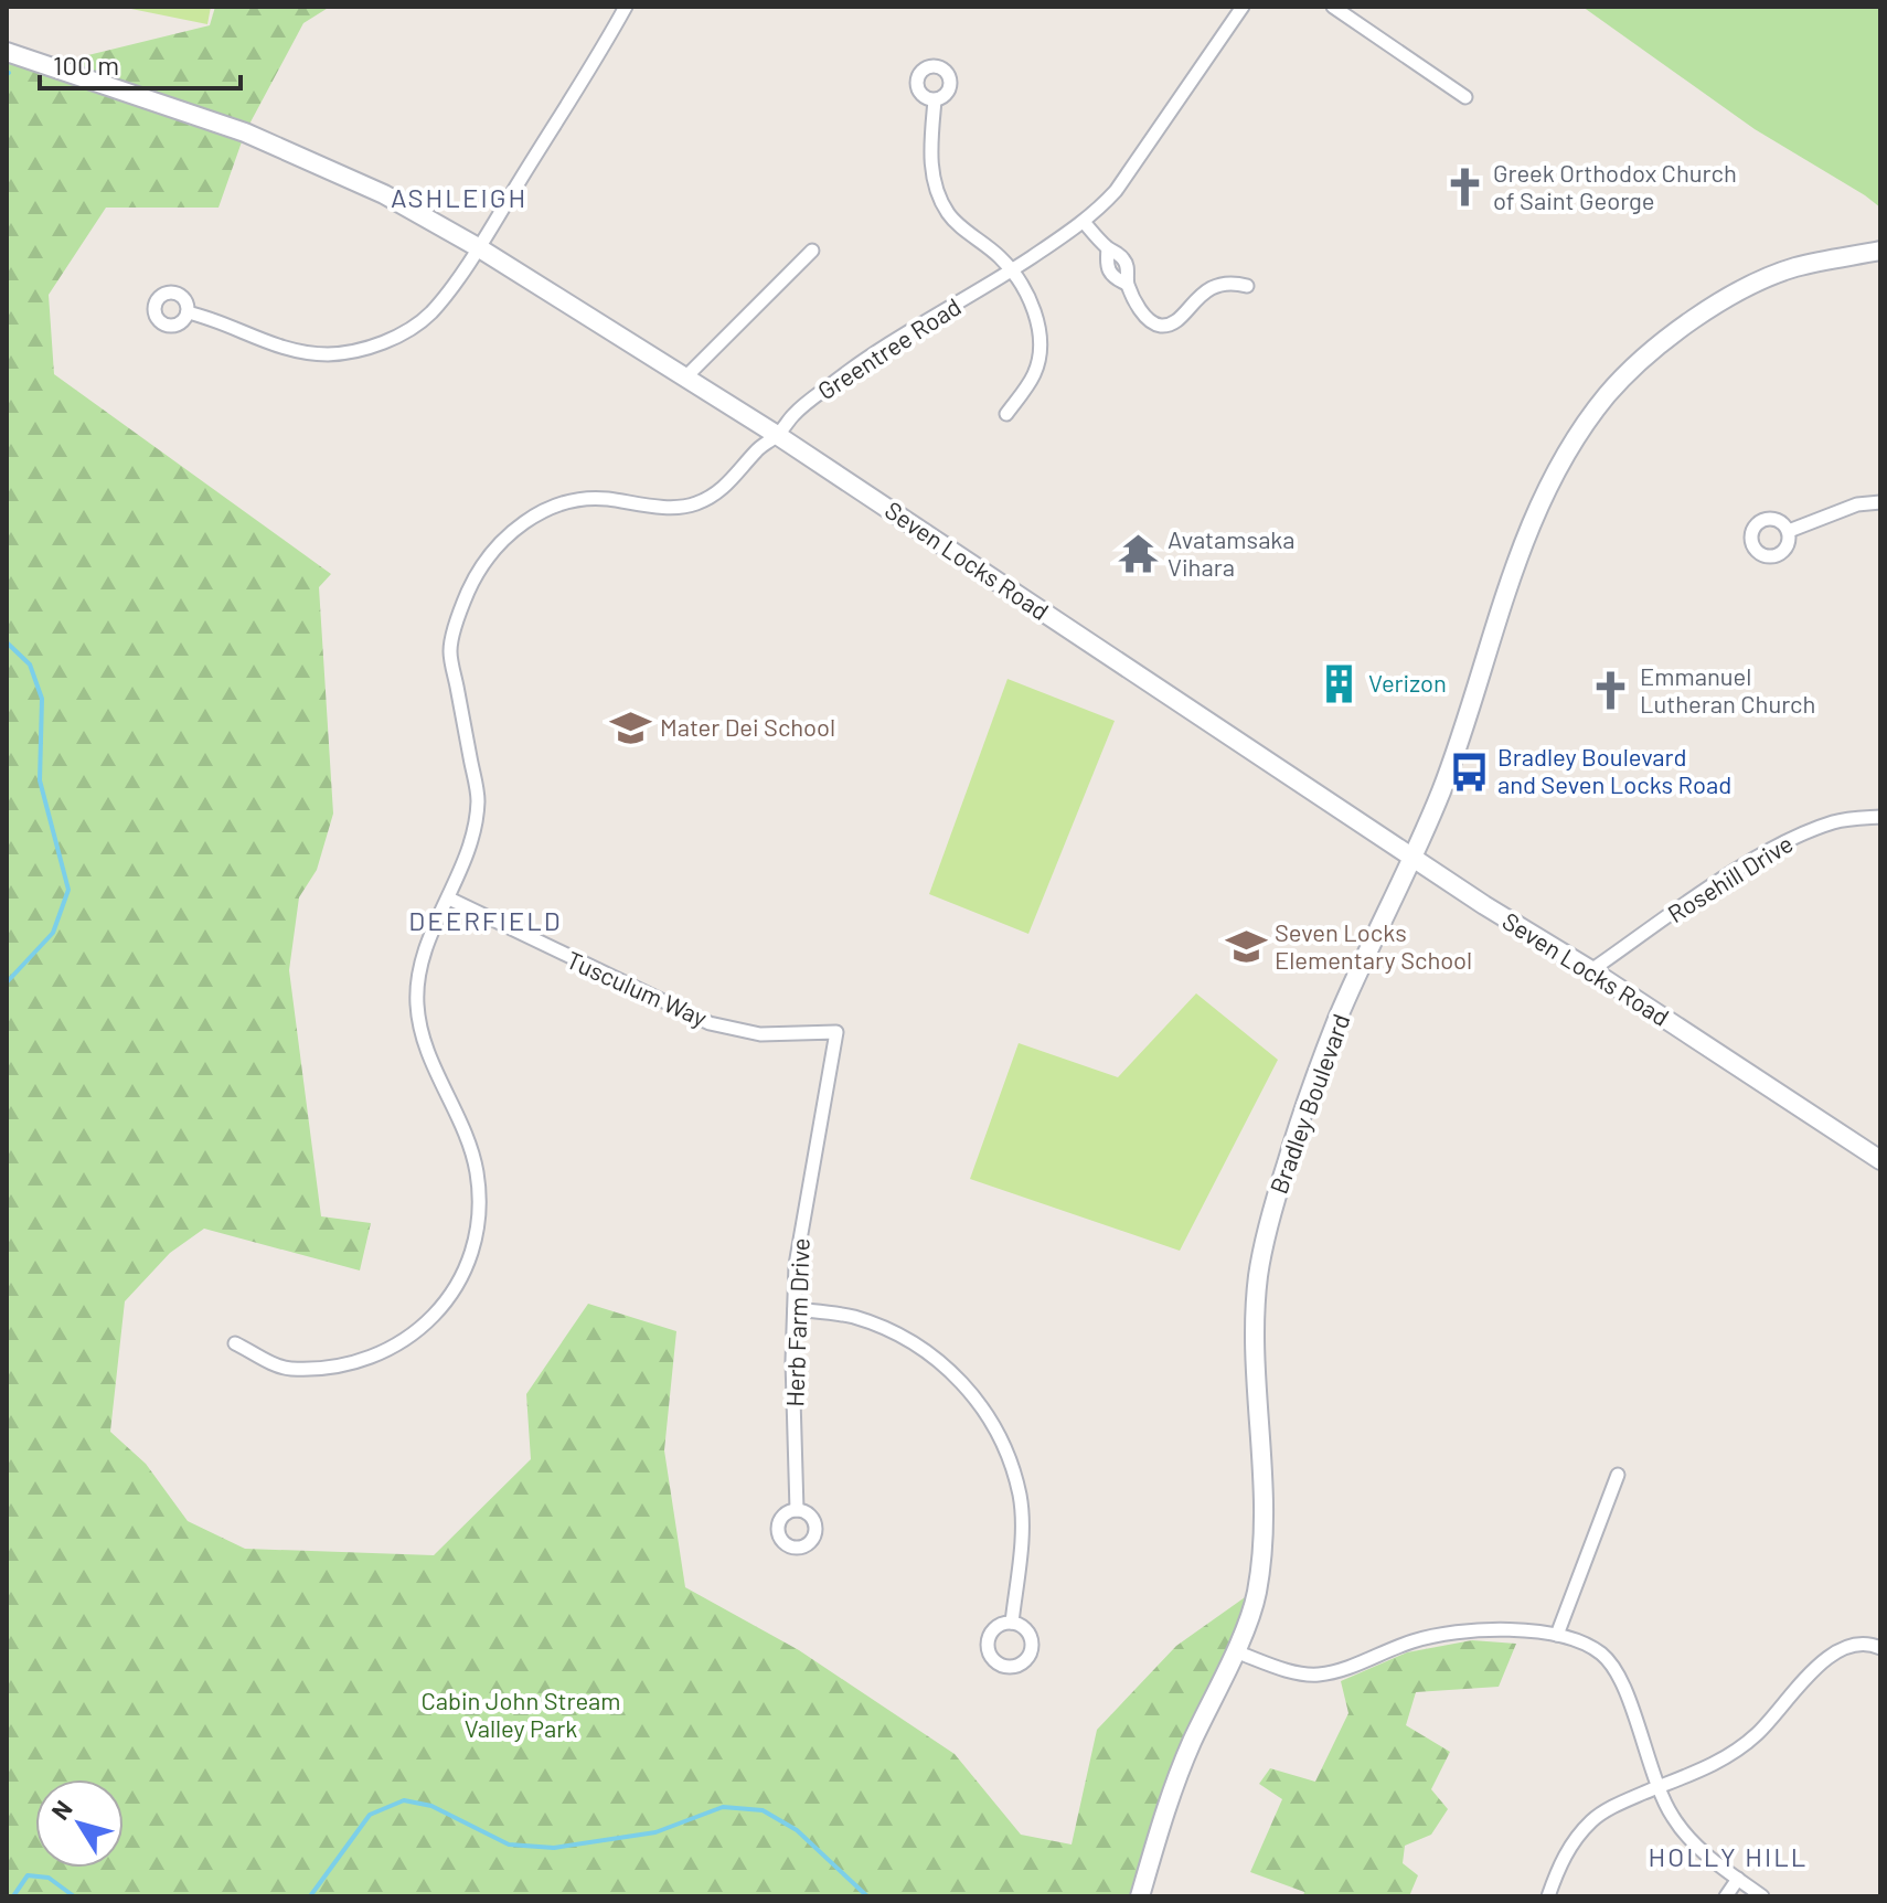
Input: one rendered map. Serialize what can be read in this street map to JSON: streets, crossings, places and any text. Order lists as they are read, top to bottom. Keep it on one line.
{"streets":{"main road":["Seven Locks Road","Bradley Boulevard"],"street":["Greentree Road","Rosehill Drive","Tusculum Way","Herb Farm Drive"]},"crossings":[["Greentree Road","Seven Locks Road"],["Greentree Road","Tusculum Way"],["Seven Locks Road","Rosehill Drive"],["Seven Locks Road","Bradley Boulevard"],["Tusculum Way","Herb Farm Drive"]],"districts":["ASHLEIGH","DEERFIELD","HOLLY HILL"],"parks":["Cabin John Stream Valley Park"],"places":{"church":["Greek Orthodox Church of Saint George","Emmanuel Lutheran Church"],"temple":["Avatamsaka Vihara"],"building":["Verizon"],"school or university":["Mater Dei School","Seven Locks Elementary School"],"bus stop":["Bradley Boulevard and Seven Locks Road"]},"scale_bar":"100 m","north":"top left"}
